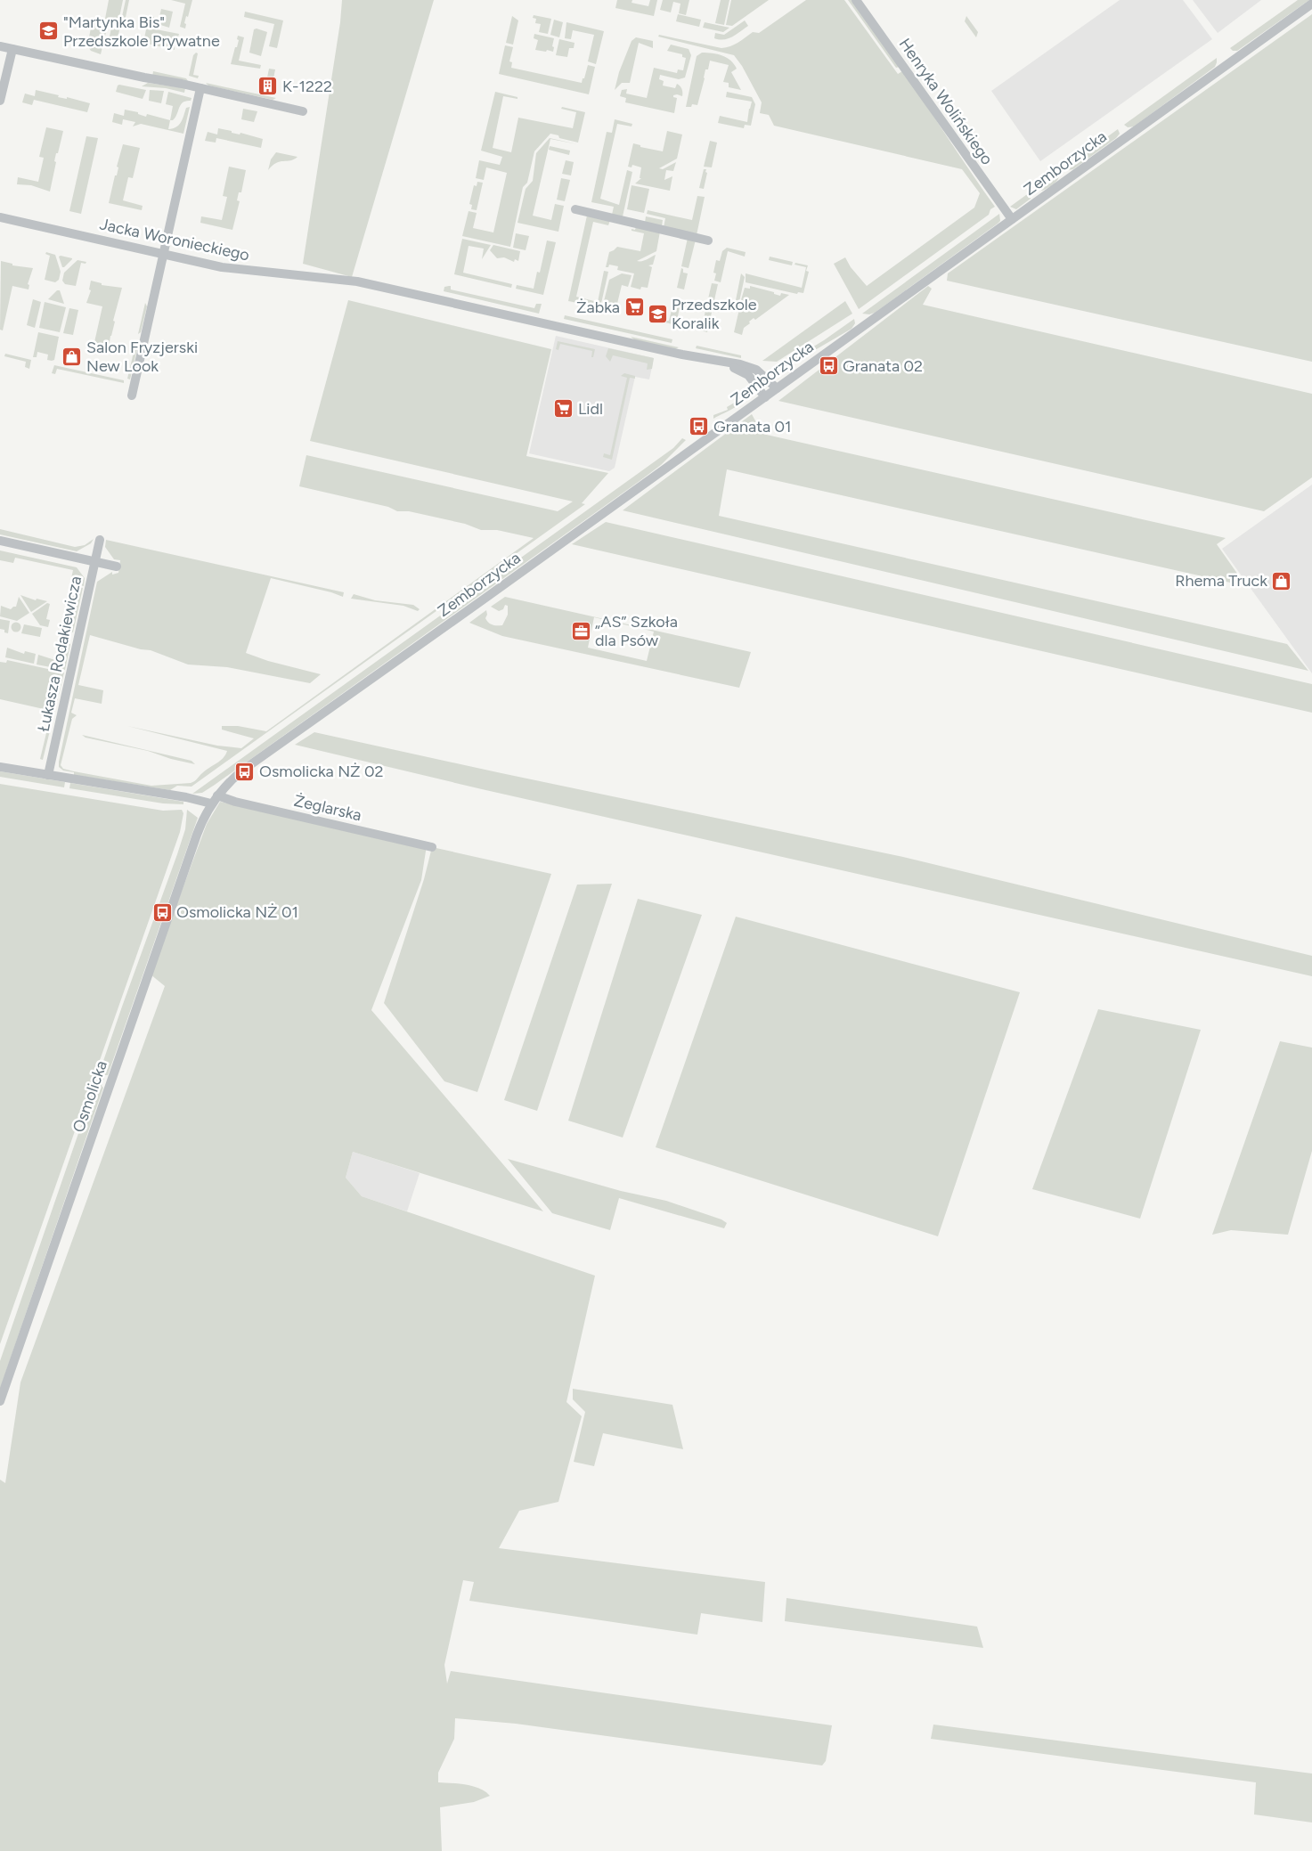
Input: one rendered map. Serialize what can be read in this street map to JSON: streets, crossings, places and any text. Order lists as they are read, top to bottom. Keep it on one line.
{"streets":{"street":["Henryka Wolińskiego","Zemborzycka","Jacka Woronieckiego","Łukasza Rodakiewicza","Żeglarska","Osmolicka"]},"crossings":[["Henryka Wolińskiego","Zemborzycka"],["Zemborzycka","Żeglarska"],["Zemborzycka","Osmolicka"]],"places":{"school or university":["\"Martynka Bis\" Przedszkole Prywatne","Przedszkole Koralik"],"building":["K-1222"],"supermarket":["Żabka","Lidl"],"shop":["Salon Fryzjerski New Look","Rhema Truck"],"bus stop":["Granata 02","Granata 01","Osmolicka NŻ 02","Osmolicka NŻ 01"],"office":["„AS” Szkoła dla Psów"]}}
